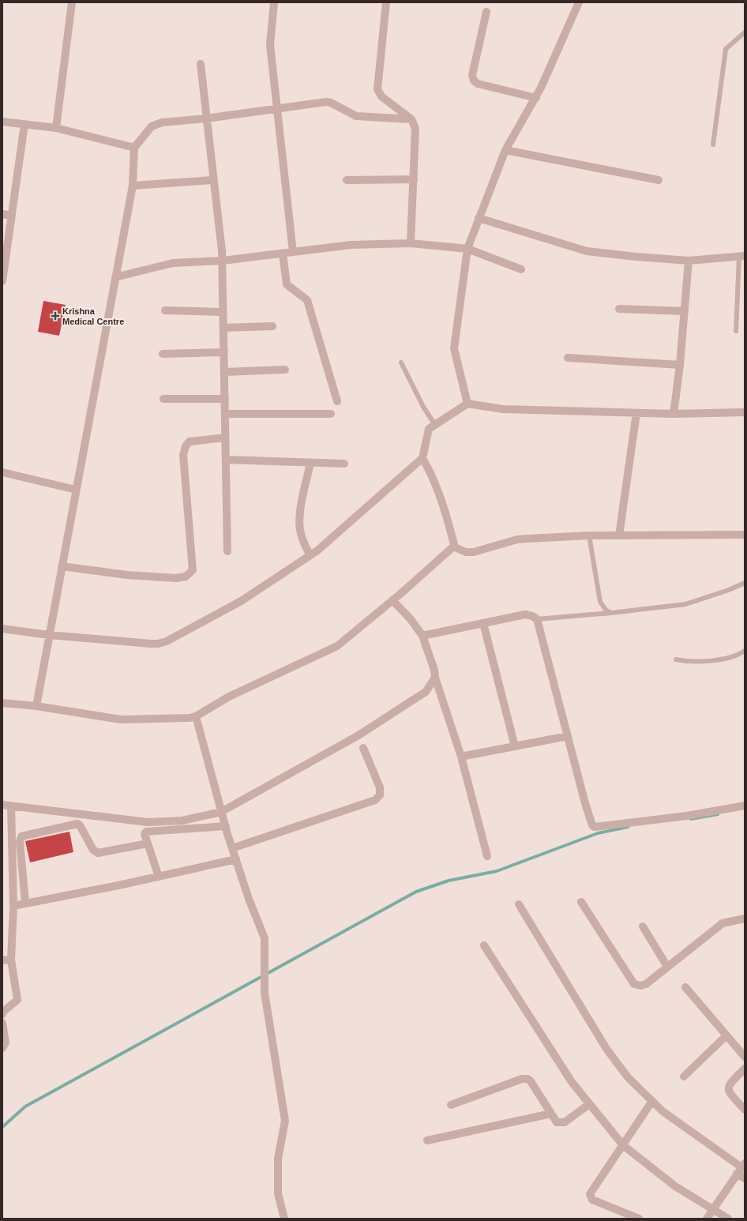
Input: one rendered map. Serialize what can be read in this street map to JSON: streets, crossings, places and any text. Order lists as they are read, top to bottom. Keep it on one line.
{"places":{"health":["Krishna Medical Centre"]}}
